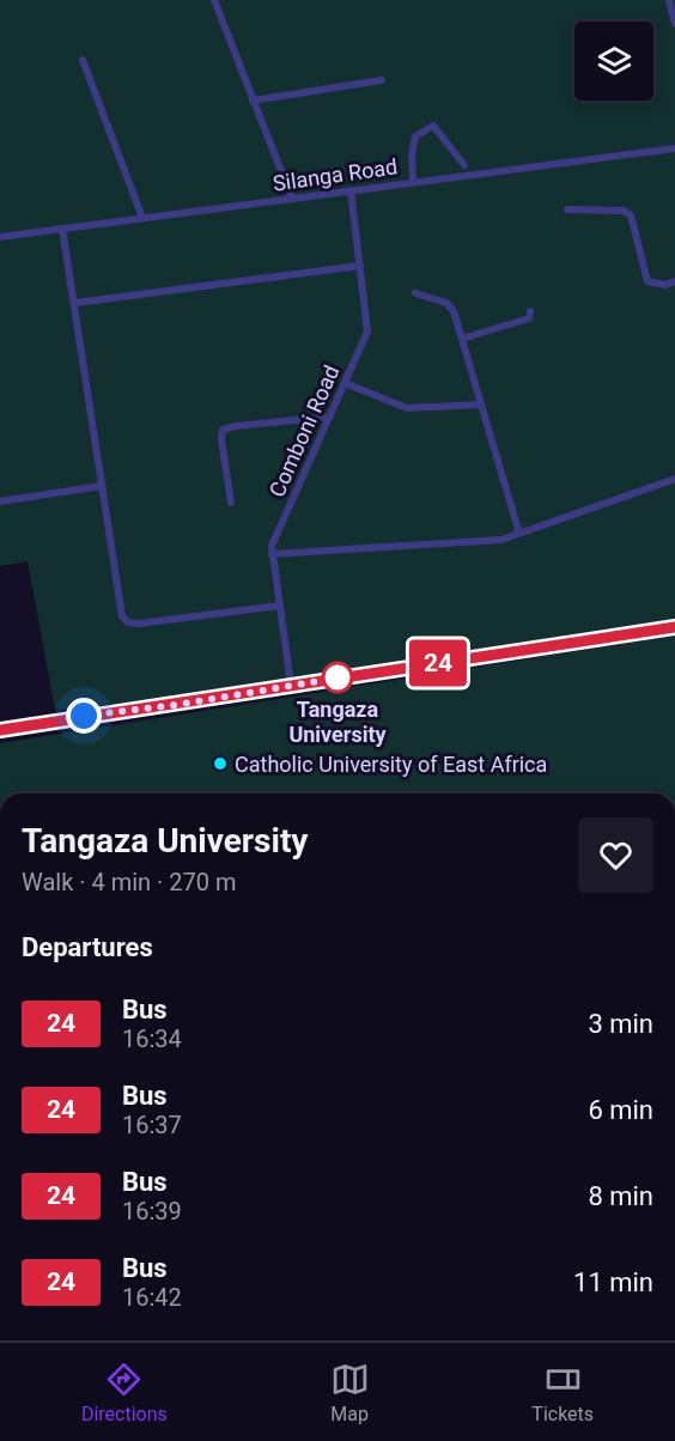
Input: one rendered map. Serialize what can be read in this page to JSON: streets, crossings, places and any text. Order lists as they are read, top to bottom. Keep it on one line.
{"streets":{"street":["Silanga Road","Comboni Road"]},"crossings":[["Silanga Road","Comboni Road"]],"places":["Tangaza University","Catholic University of East Africa"],"lines":["bus line 24"],"page":{"on_map":"24","heading":[["Tangaza University","Walk · 4 min · 270 m"],"Departures"],"list":[{"mark":"24","name":"Bus","note":"16:34","value":"3 min"},{"mark":"24","name":"Bus","note":"16:37","value":"6 min"},{"mark":"24","name":"Bus","note":"16:39","value":"8 min"},{"mark":"24","name":"Bus","note":"16:42","value":"11 min"}],"tabs":["Directions","Map","Tickets"]}}
